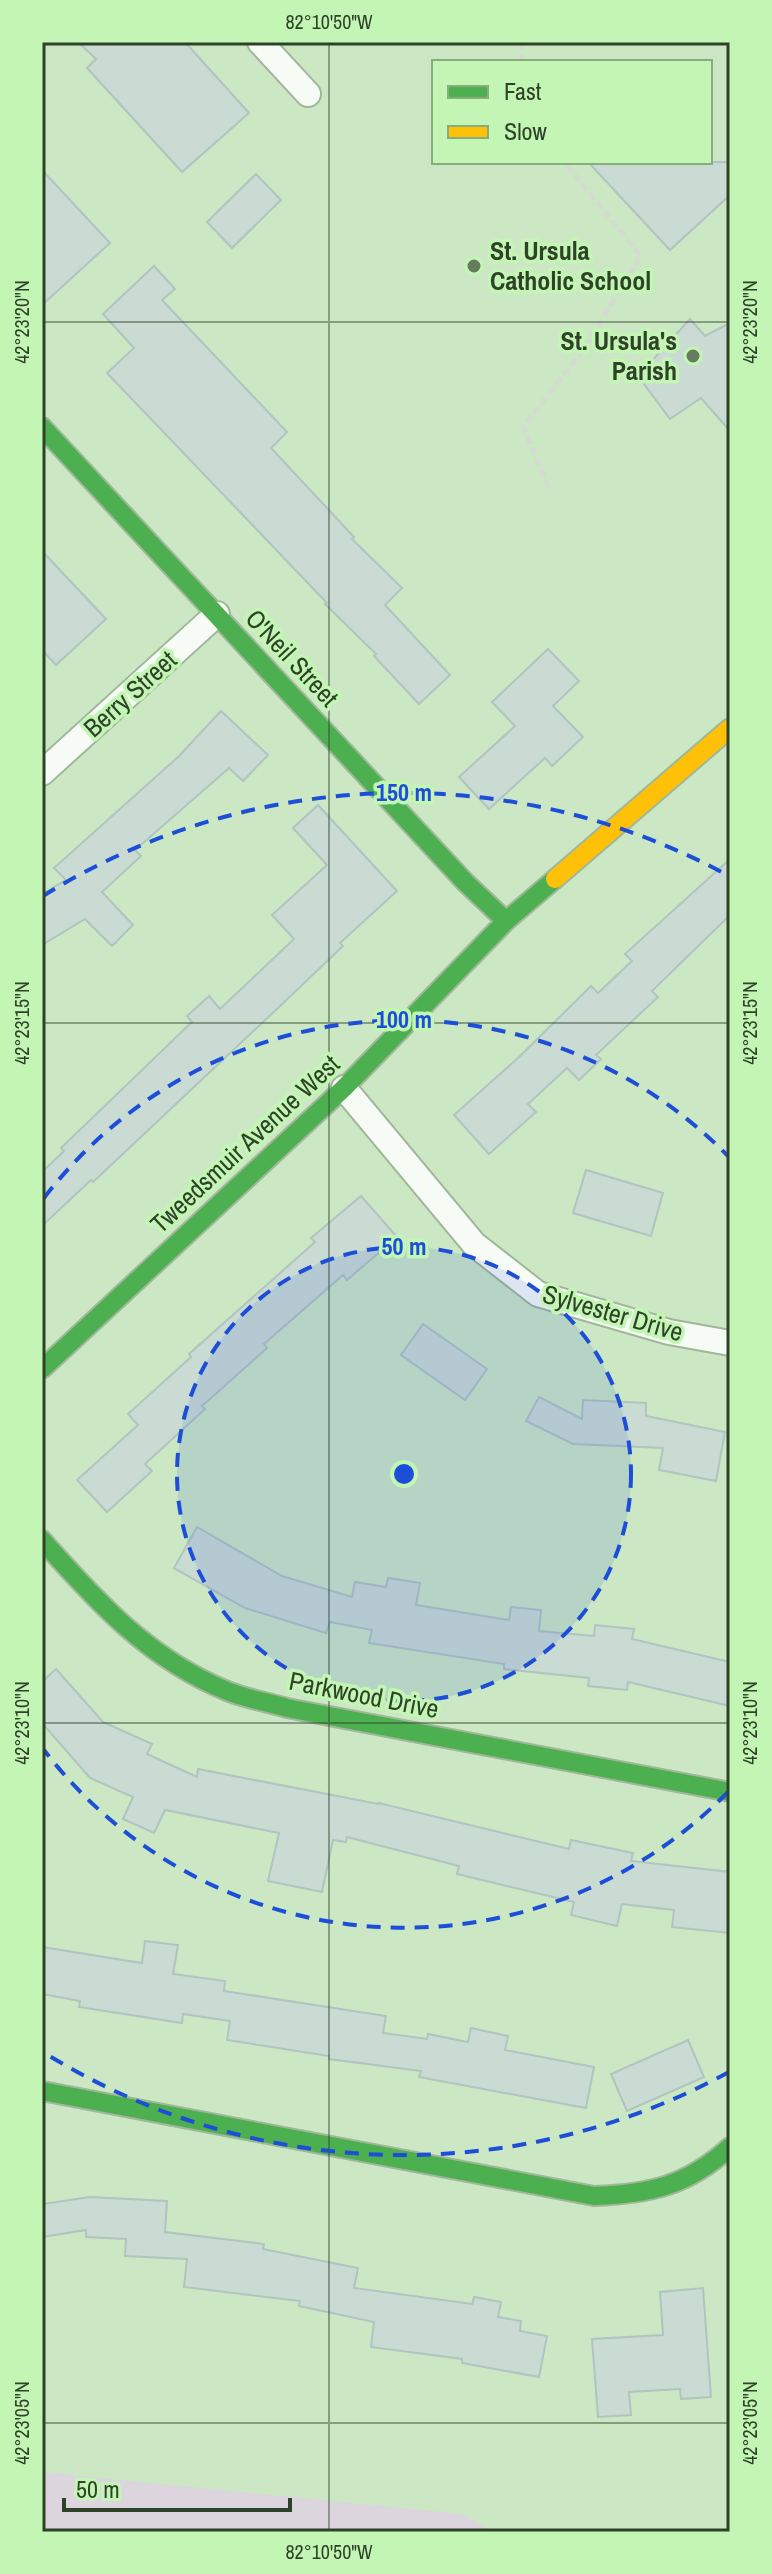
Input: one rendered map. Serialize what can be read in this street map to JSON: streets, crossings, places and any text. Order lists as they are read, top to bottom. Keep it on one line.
{"streets":{"street":["O'Neil Street","Berry Street","Tweedsmuir Avenue West","Sylvester Drive","Parkwood Drive"]},"crossings":[["O'Neil Street","Berry Street"],["O'Neil Street","Tweedsmuir Avenue West"],["Tweedsmuir Avenue West","Sylvester Drive"]],"places":["St. Ursula Catholic School","St. Ursula's Parish"],"legend":["Fast","Slow"],"scale_bar":"50 m","coordinates":["82°10'50\"W","42°23'20\"N","42°23'15\"N","42°23'10\"N","42°23'05\"N"],"rings":["150 m","100 m","50 m"]}
